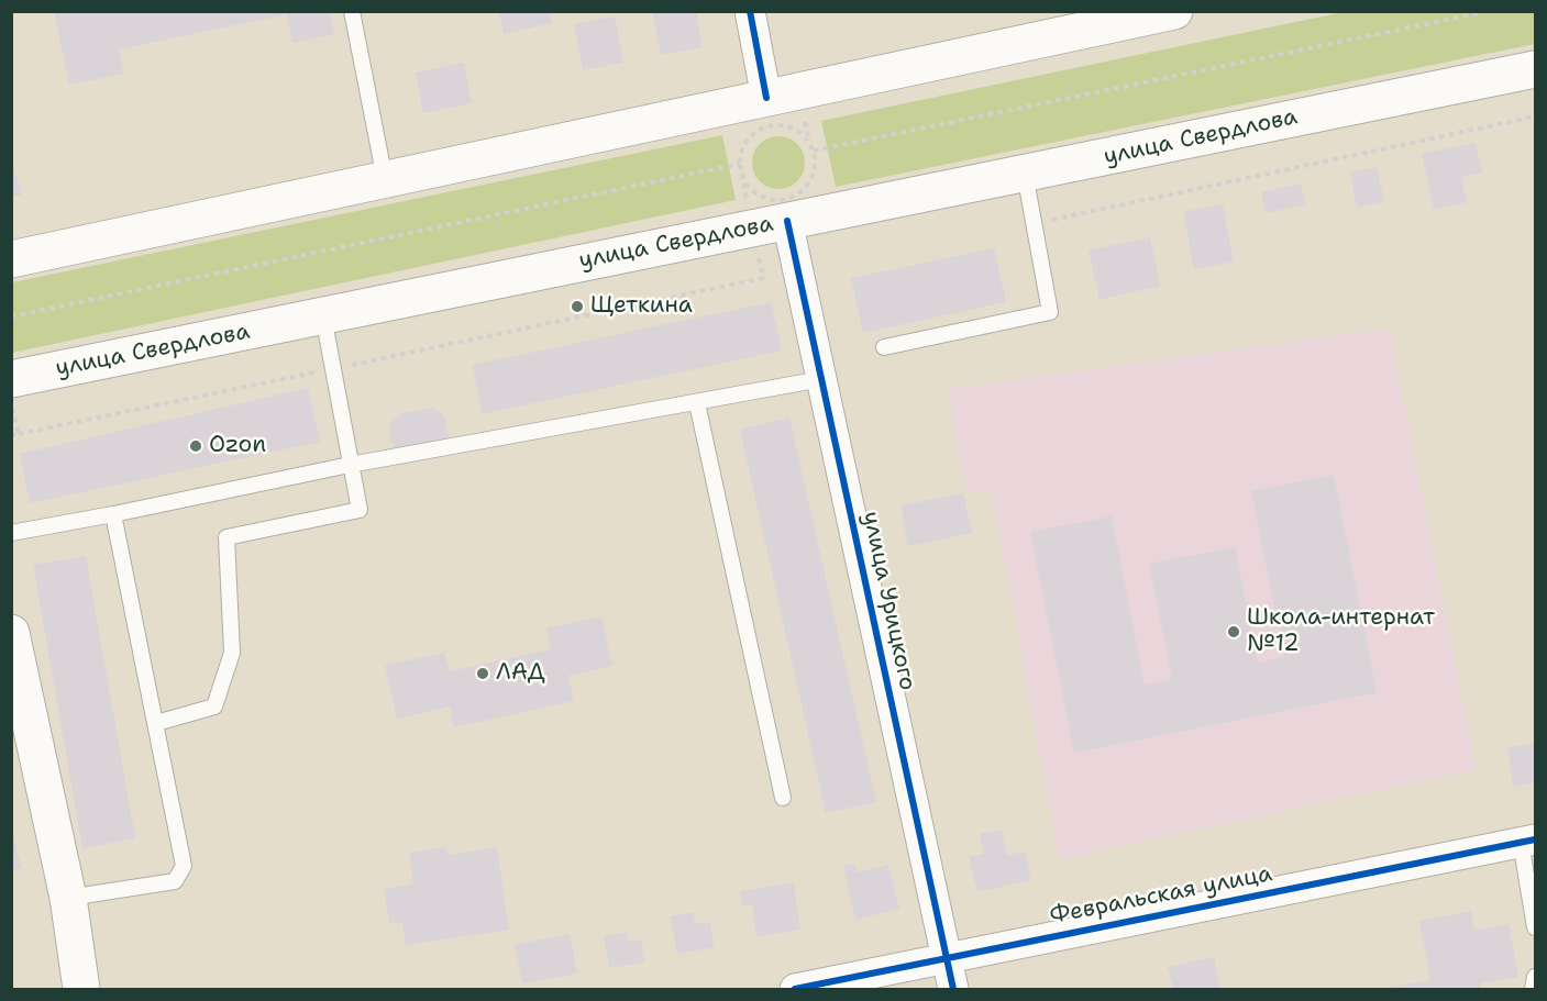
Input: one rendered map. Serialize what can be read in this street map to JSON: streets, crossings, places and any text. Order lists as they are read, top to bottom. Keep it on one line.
{"streets":{"main road":["улица Свердлова"],"street":["улица Урицкого","Февральская улица"]},"crossings":[["улица Свердлова","улица Урицкого"],["улица Урицкого","Февральская улица"]],"places":["Щеткина","Ozon","Школа-интернат №12","ЛАД"]}
